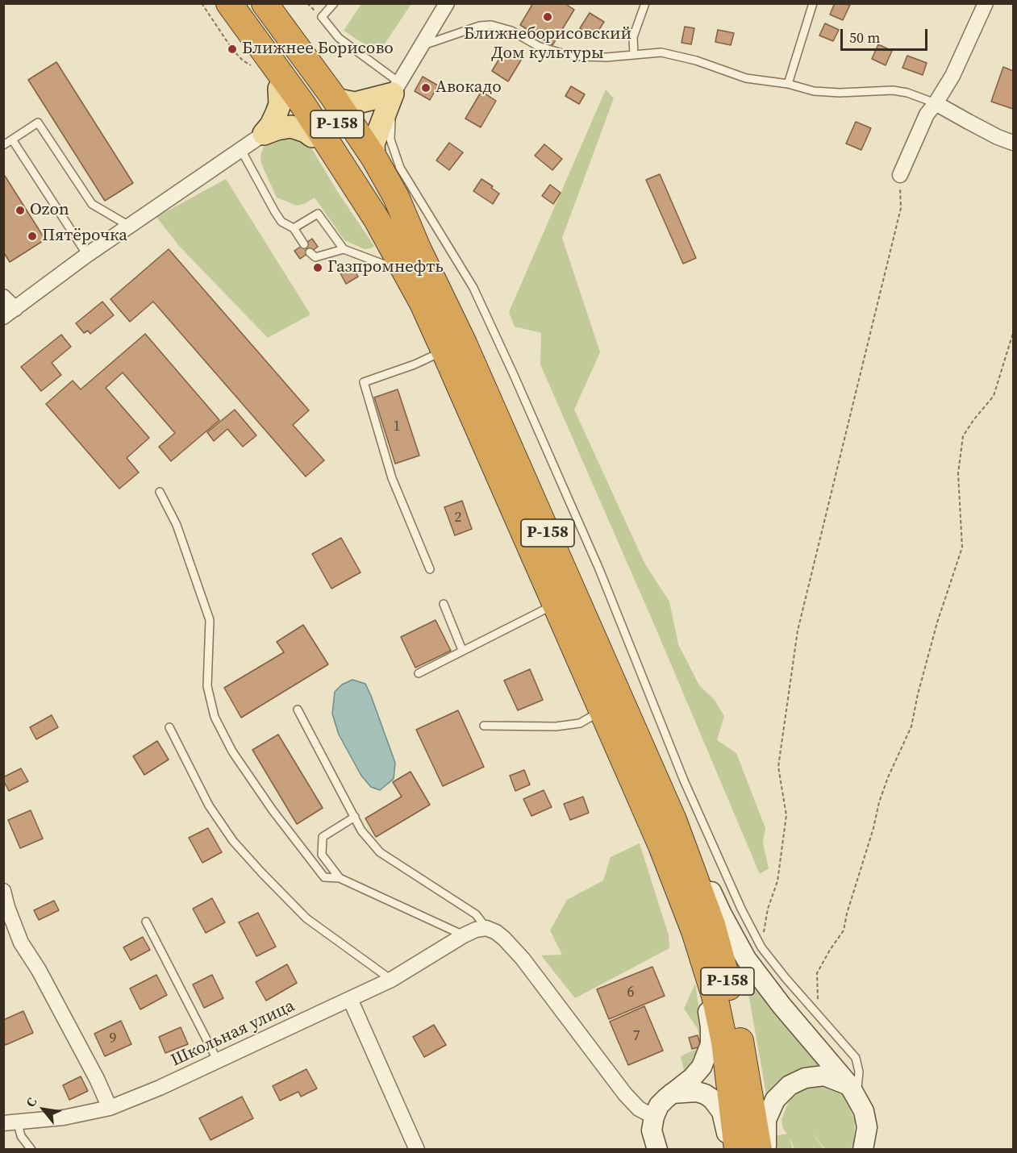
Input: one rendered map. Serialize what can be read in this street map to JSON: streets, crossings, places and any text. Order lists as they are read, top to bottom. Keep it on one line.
{"streets":{"highway":["Р-158"],"street":["Школьная улица"]},"places":["Ближнеборисовский Дом культуры","Ближнее Борисово","Авокадо","Ozon","Пятёрочка","Газпромнефть"],"house_numbers":["1","2","6","7","9"],"scale_bar":"50 m","north":"top left"}
